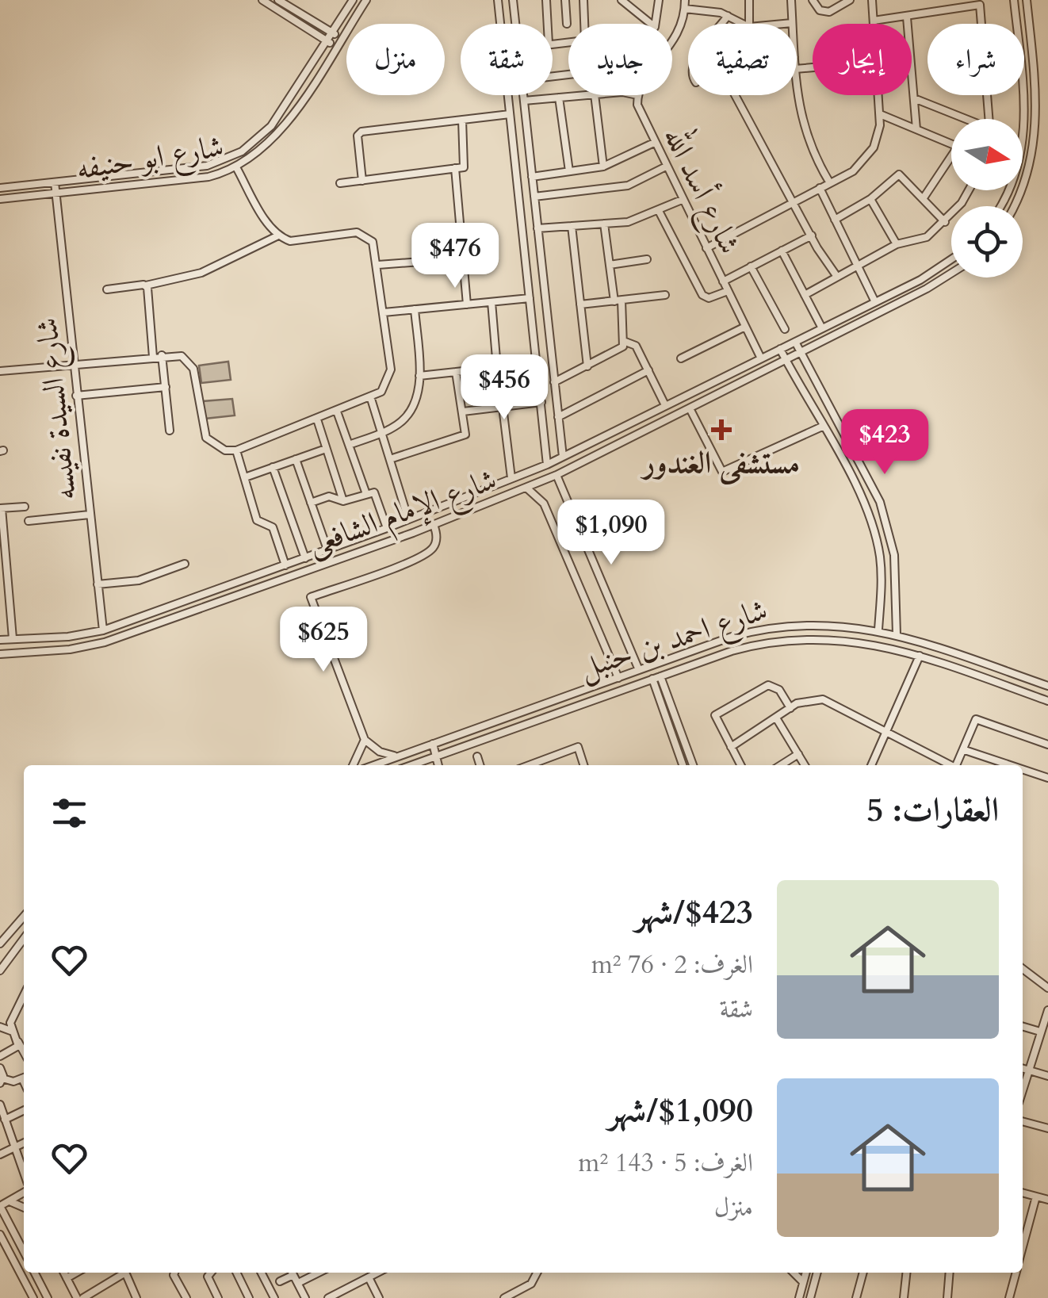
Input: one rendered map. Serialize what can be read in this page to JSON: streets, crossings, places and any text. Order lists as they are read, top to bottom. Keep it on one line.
{"streets":{"street":["شارع ابو حنيفه","شارع أسد الله","شارع السيدة نفيسه","شارع الإمام الشافعى","شارع احمد بن حنبل"]},"crossings":[["شارع ابو حنيفه","شارع السيدة نفيسه"],["شارع أسد الله","شارع الإمام الشافعى"],["شارع السيدة نفيسه","شارع الإمام الشافعى"]],"places":{"health":["مستشفى الغندور"]},"north":"right","page":{"chip":["شراء","إيجار","تصفية","جديد","شقة","منزل"],"price":["$476","$456","$423","$1,090","$625"],"heading":"العقارات: 5","list":[{"name":"$423/شهر","note":"الغرف: 2 · 76 m² · شقة"},{"name":"$1,090/شهر","note":"الغرف: 5 · 143 m² · منزل"}]}}
